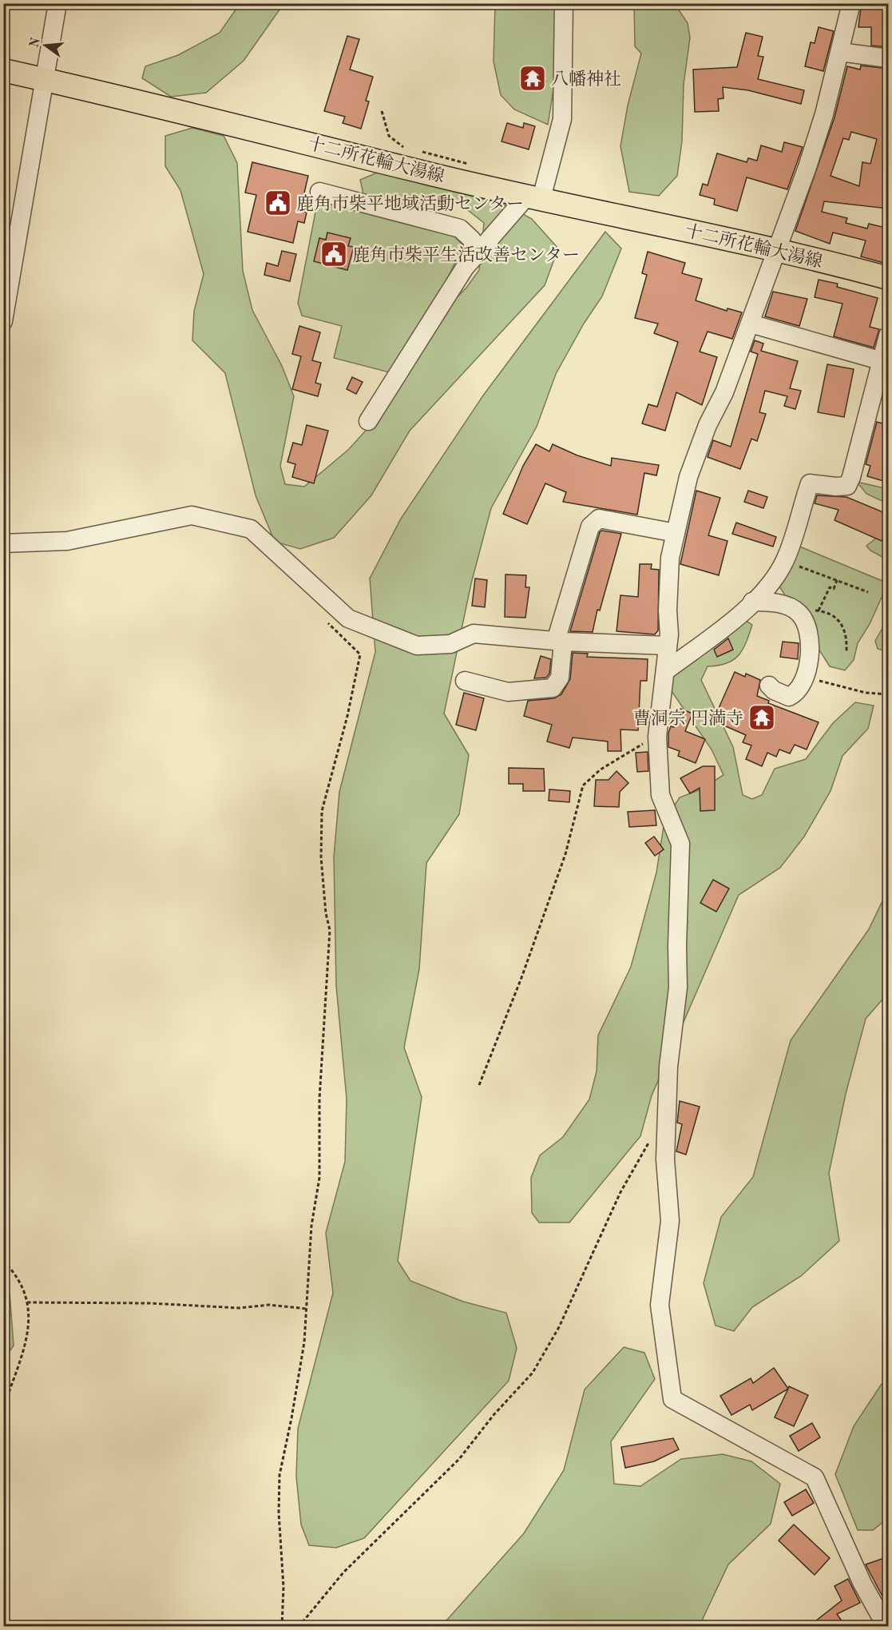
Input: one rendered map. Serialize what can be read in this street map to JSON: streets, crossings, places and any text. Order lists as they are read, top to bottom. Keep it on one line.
{"streets":{"main road":["十二所花輪大湯線"]},"places":{"temple":["八幡神社","曹洞宗 円満寺"],"public building":["鹿角市柴平地域活動センター","鹿角市柴平生活改善センター"]},"north":"left"}
